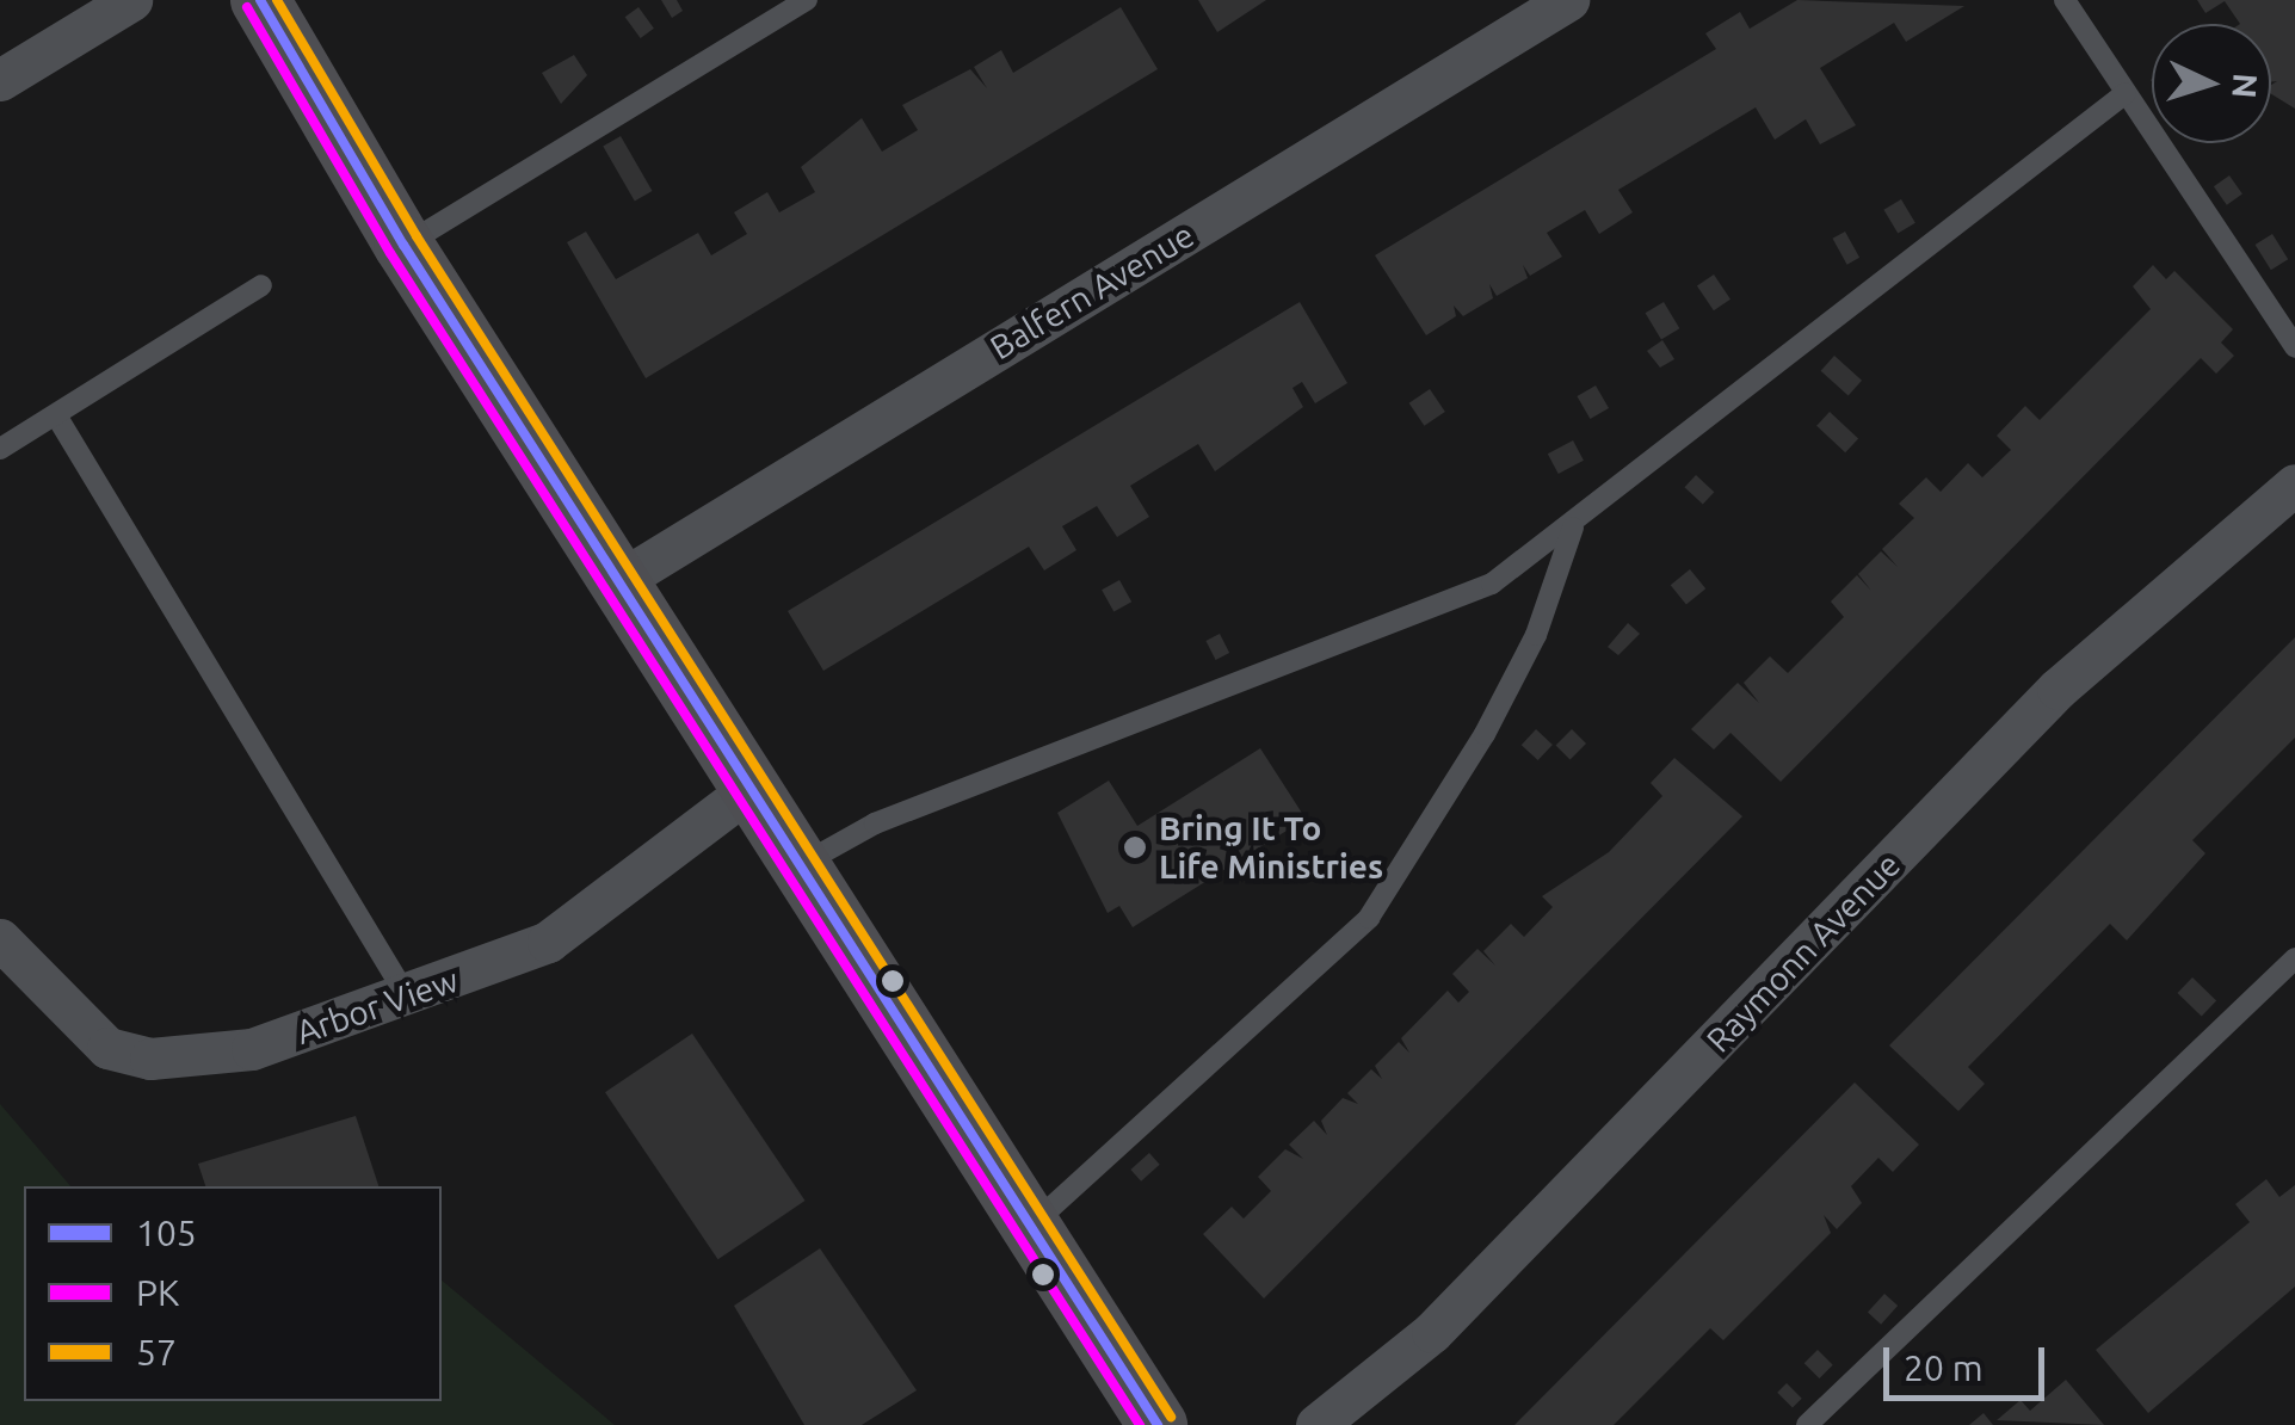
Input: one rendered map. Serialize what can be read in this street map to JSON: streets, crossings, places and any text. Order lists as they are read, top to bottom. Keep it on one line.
{"streets":{"street":["Balfern Avenue","Raymonn Avenue","Arbor View"]},"places":["Bring It To Life Ministries"],"lines":["transit line 105","transit line 57","transit line PK"],"legend":["105","PK","57"],"scale_bar":"20 m","north":"right"}
